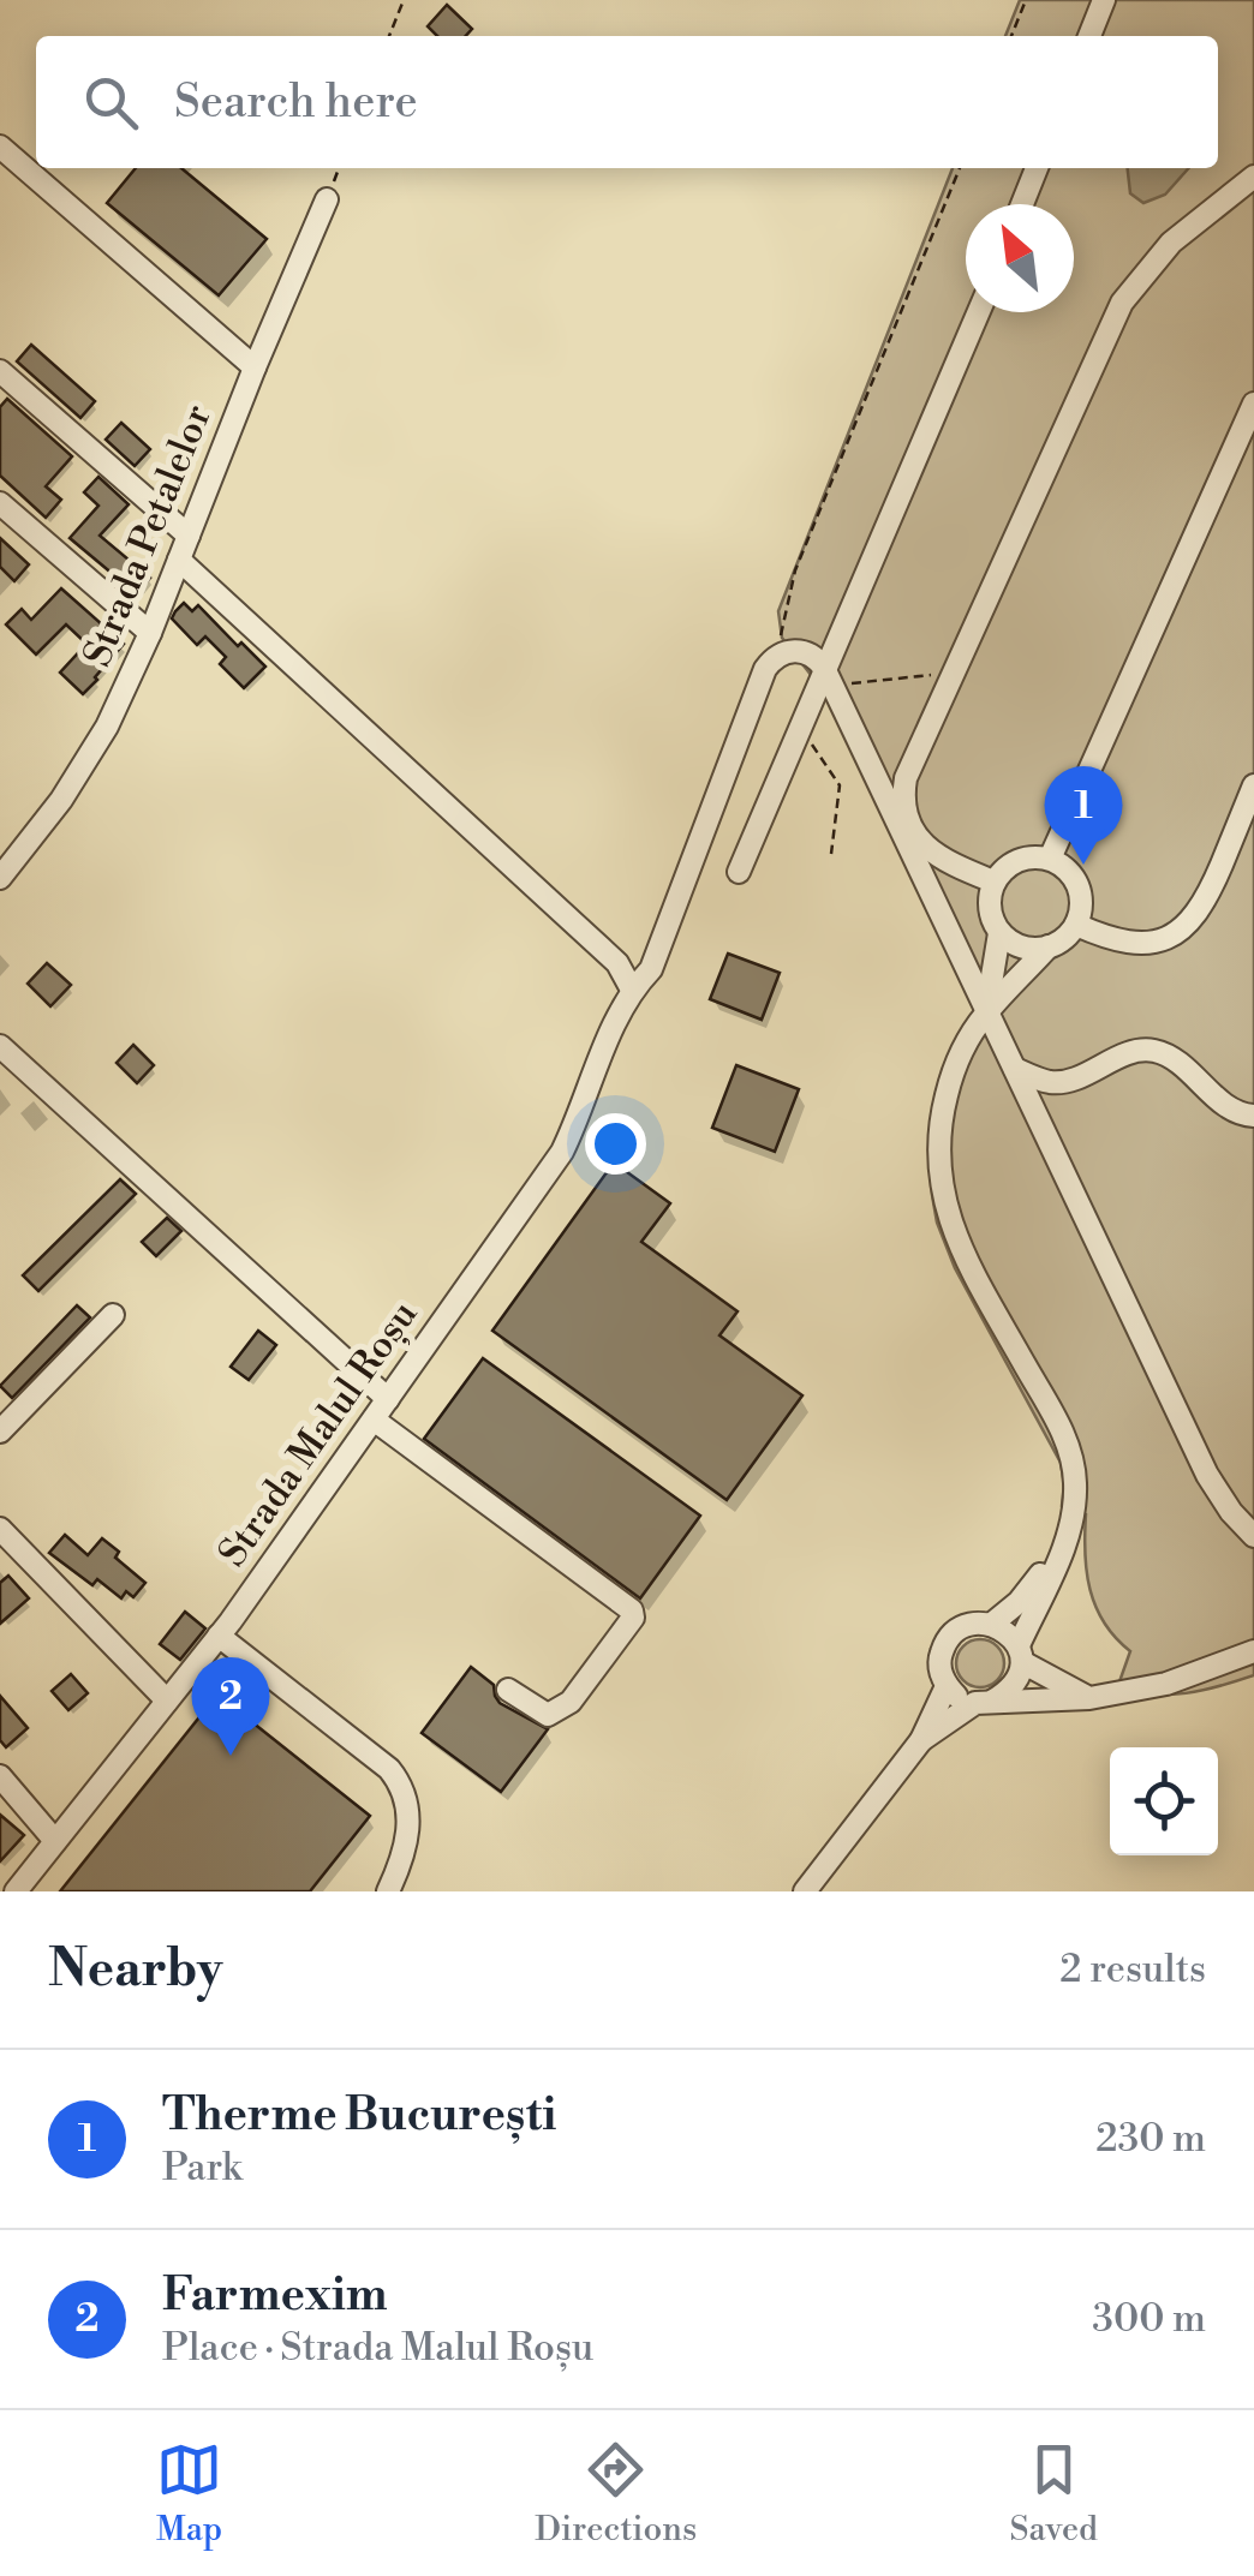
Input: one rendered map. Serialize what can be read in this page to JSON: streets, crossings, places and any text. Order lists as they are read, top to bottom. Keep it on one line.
{"streets":{"street":["Strada Petalelor","Strada Malul Roșu"]},"north":"top left","page":{"search":"Search here","pins":["1","2"],"heading":["Nearby","2 results"],"list":[{"mark":"1","name":"Therme București","note":"Park","value":"230 m"},{"mark":"2","name":"Farmexim","note":"Place · Strada Malul Roșu","value":"300 m"}],"nav":["Map","Directions","Saved"]}}
